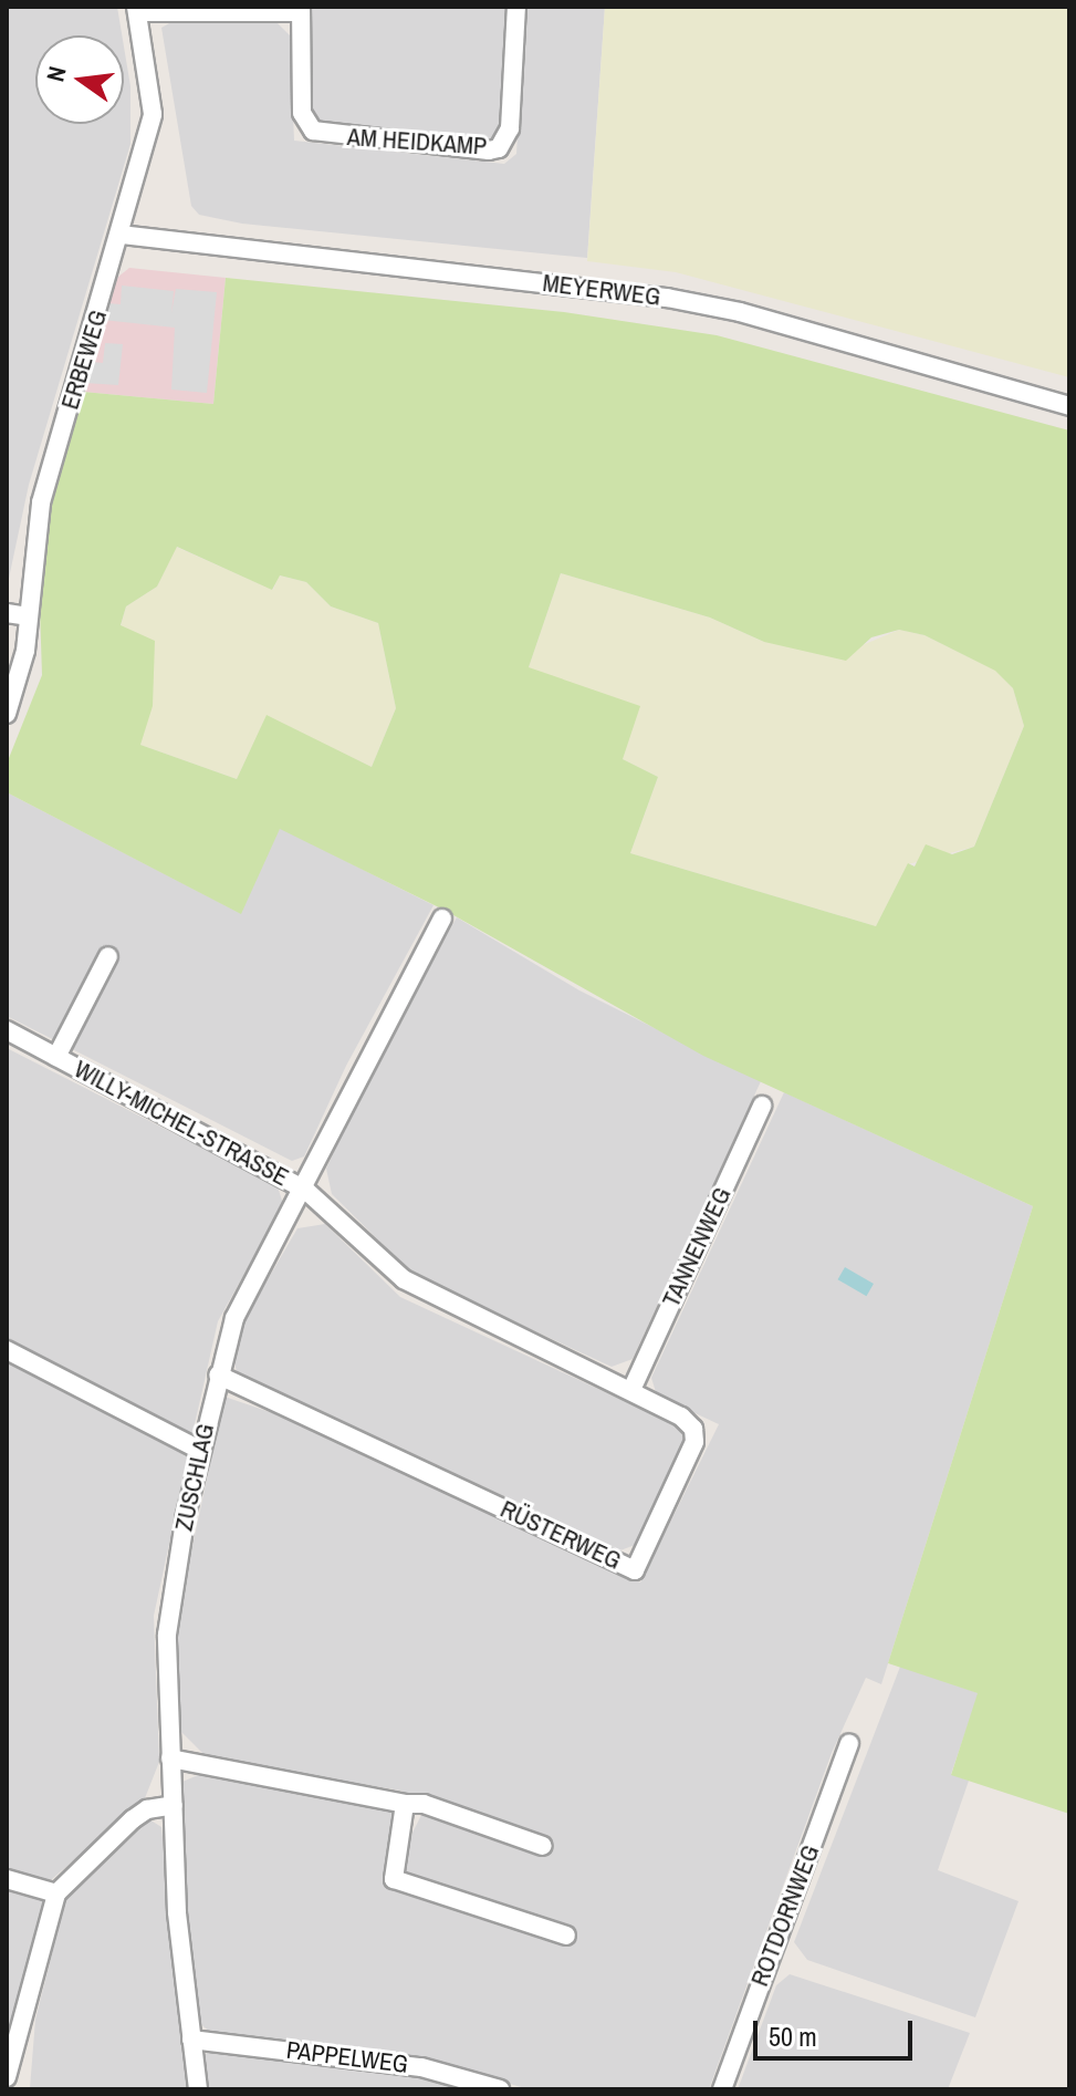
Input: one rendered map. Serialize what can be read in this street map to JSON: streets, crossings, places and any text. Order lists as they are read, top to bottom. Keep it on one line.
{"streets":{"street":["AM HEIDKAMP","MEYERWEG","ERBEWEG","WILLY-MICHEL-STRASSE","TANNENWEG","ZUSCHLAG","RÜSTERWEG","ROTDORNWEG","PAPPELWEG"]},"crossings":[["AM HEIDKAMP","ERBEWEG"],["MEYERWEG","ERBEWEG"],["WILLY-MICHEL-STRASSE","ZUSCHLAG"],["WILLY-MICHEL-STRASSE","RÜSTERWEG"],["TANNENWEG","RÜSTERWEG"],["ZUSCHLAG","RÜSTERWEG"],["ZUSCHLAG","PAPPELWEG"]],"scale_bar":"50 m","north":"left"}
